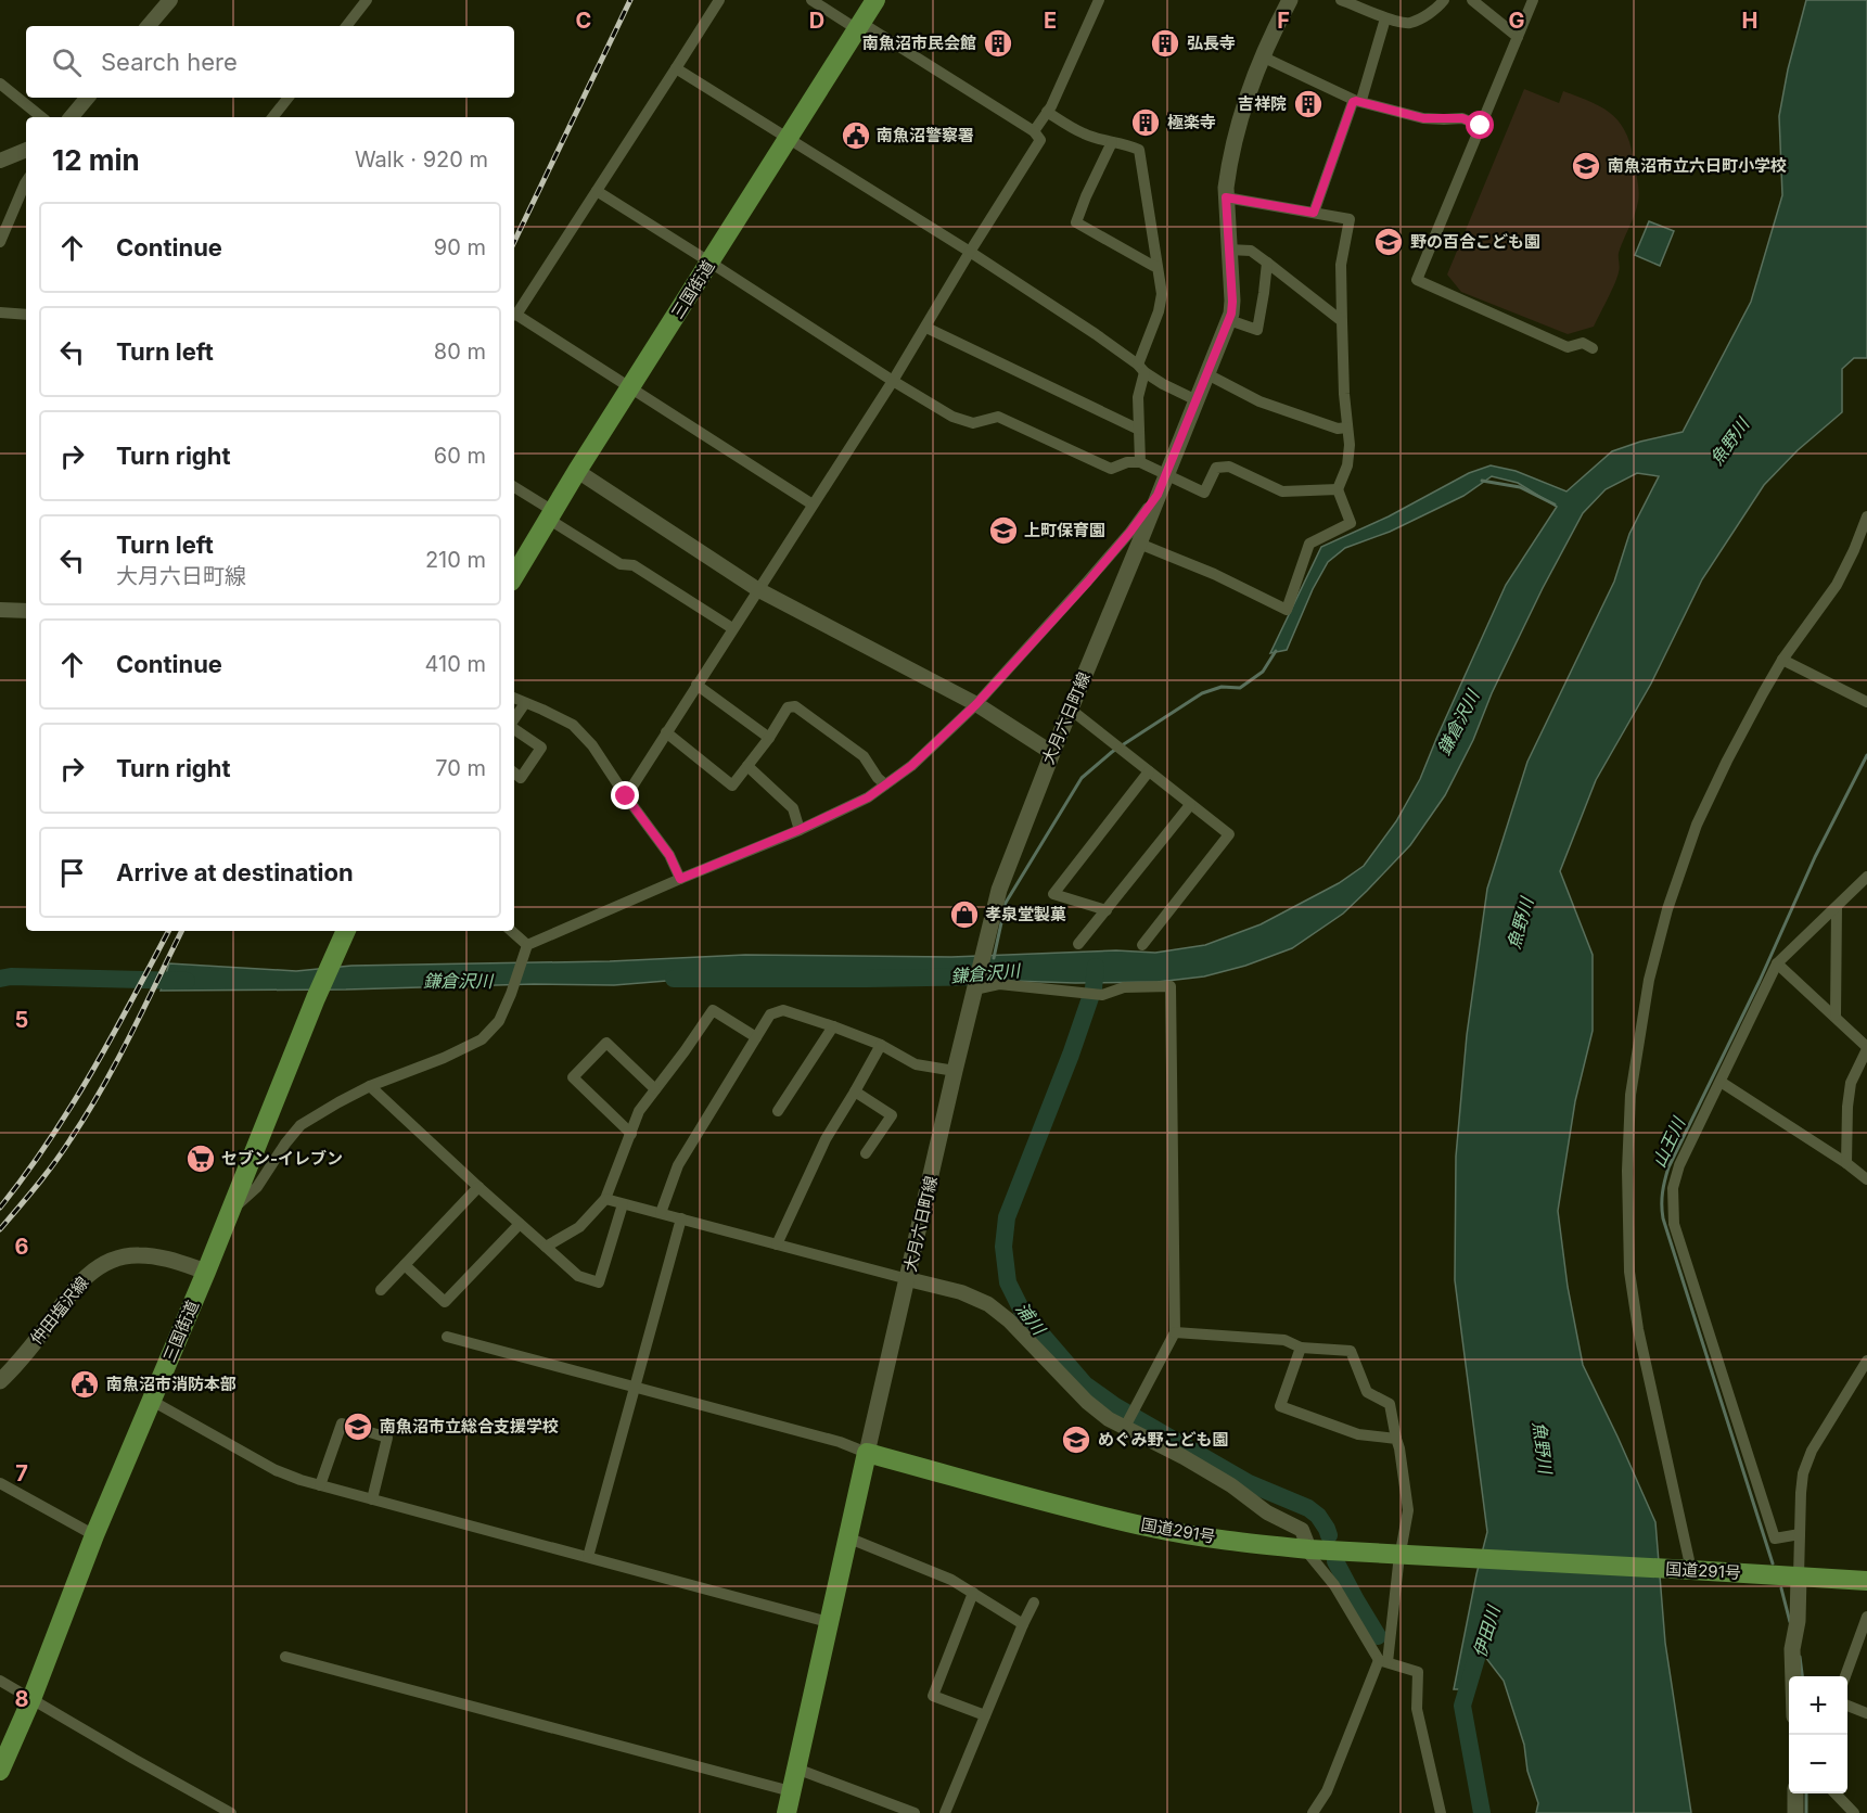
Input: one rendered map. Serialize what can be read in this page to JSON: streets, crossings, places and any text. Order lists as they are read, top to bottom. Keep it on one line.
{"streets":{"highway":["三国街道","国道291号"],"main road":["大月六日町線","仲田塩沢線"]},"crossings":[["三国街道","仲田塩沢線"],["大月六日町線","国道291号"]],"water":["魚野川","鎌倉沢川","山王川","浦川","伊田川"],"places":{"building":["南魚沼市民会館","弘長寺","吉祥院","極楽寺"],"public building":["南魚沼警察署","南魚沼市消防本部"],"school or university":["南魚沼市立六日町小学校","野の百合こども園","上町保育園","南魚沼市立総合支援学校","めぐみ野こども園"],"shop":["孝泉堂製菓"],"supermarket":["セブン-イレブン"]},"page":{"search":"Search here","heading":["12 min","Walk · 920 m"],"list":[["Continue","90 m"],["Turn left","80 m"],["Turn right","60 m"],["Turn left","大月六日町線","210 m"],["Continue","410 m"],["Turn right","70 m"],"Arrive at destination"],"map_buttons":["+","−"]},"grid":{"columns":["C","D","E","F","G","H"],"rows":["5","6","7","8"]}}
